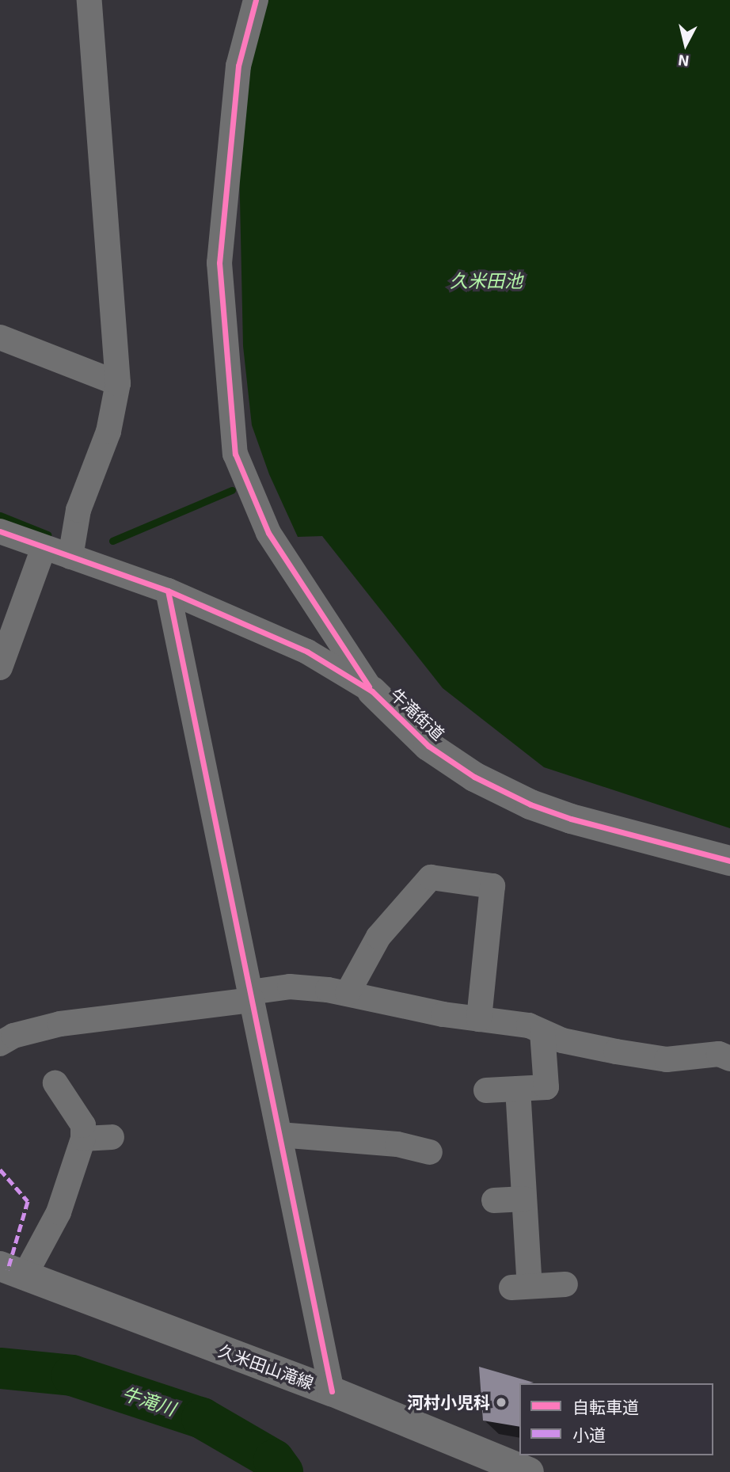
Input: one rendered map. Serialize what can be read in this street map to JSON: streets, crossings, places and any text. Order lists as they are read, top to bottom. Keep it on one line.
{"streets":{"street":["牛滝街道","久米田山滝線"]},"water":["久米田池","牛滝川"],"places":["河村小児科"],"legend":["自転車道","小道"],"north":"bottom"}
